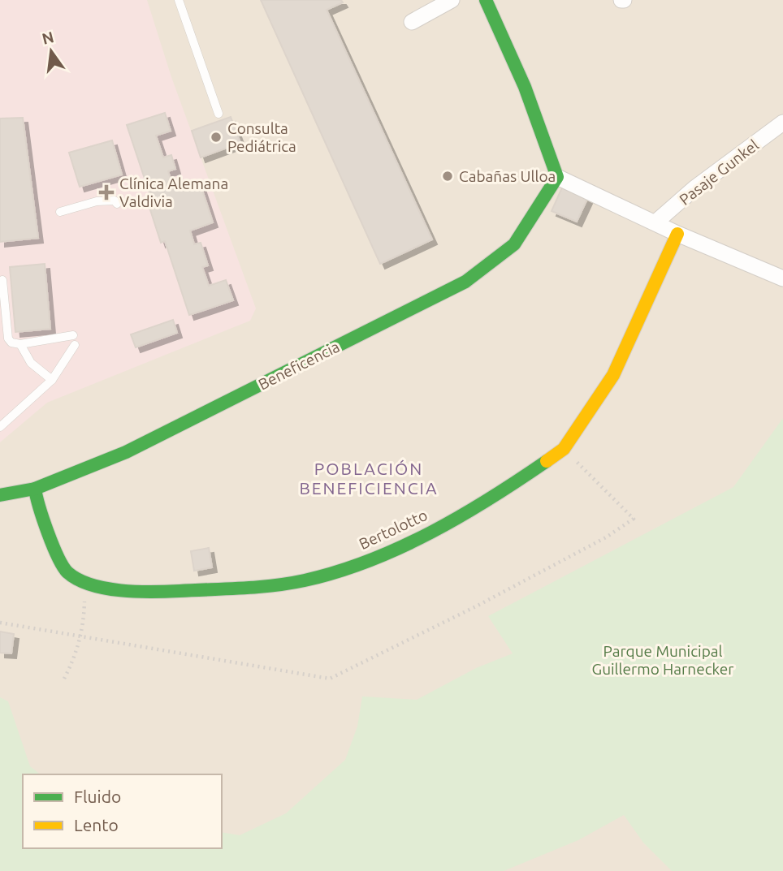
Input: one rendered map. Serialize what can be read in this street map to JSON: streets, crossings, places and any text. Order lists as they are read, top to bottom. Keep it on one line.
{"streets":{"street":["Pasaje Gunkel","Beneficencia","Bertolotto"]},"districts":["POBLACIÓN BENEFICIENCIA"],"parks":["Parque Municipal Guillermo Harnecker"],"places":{"other":["Consulta Pediátrica","Cabañas Ulloa"],"health":["Clínica Alemana Valdivia"]},"legend":["Fluido","Lento"],"north":"top"}
